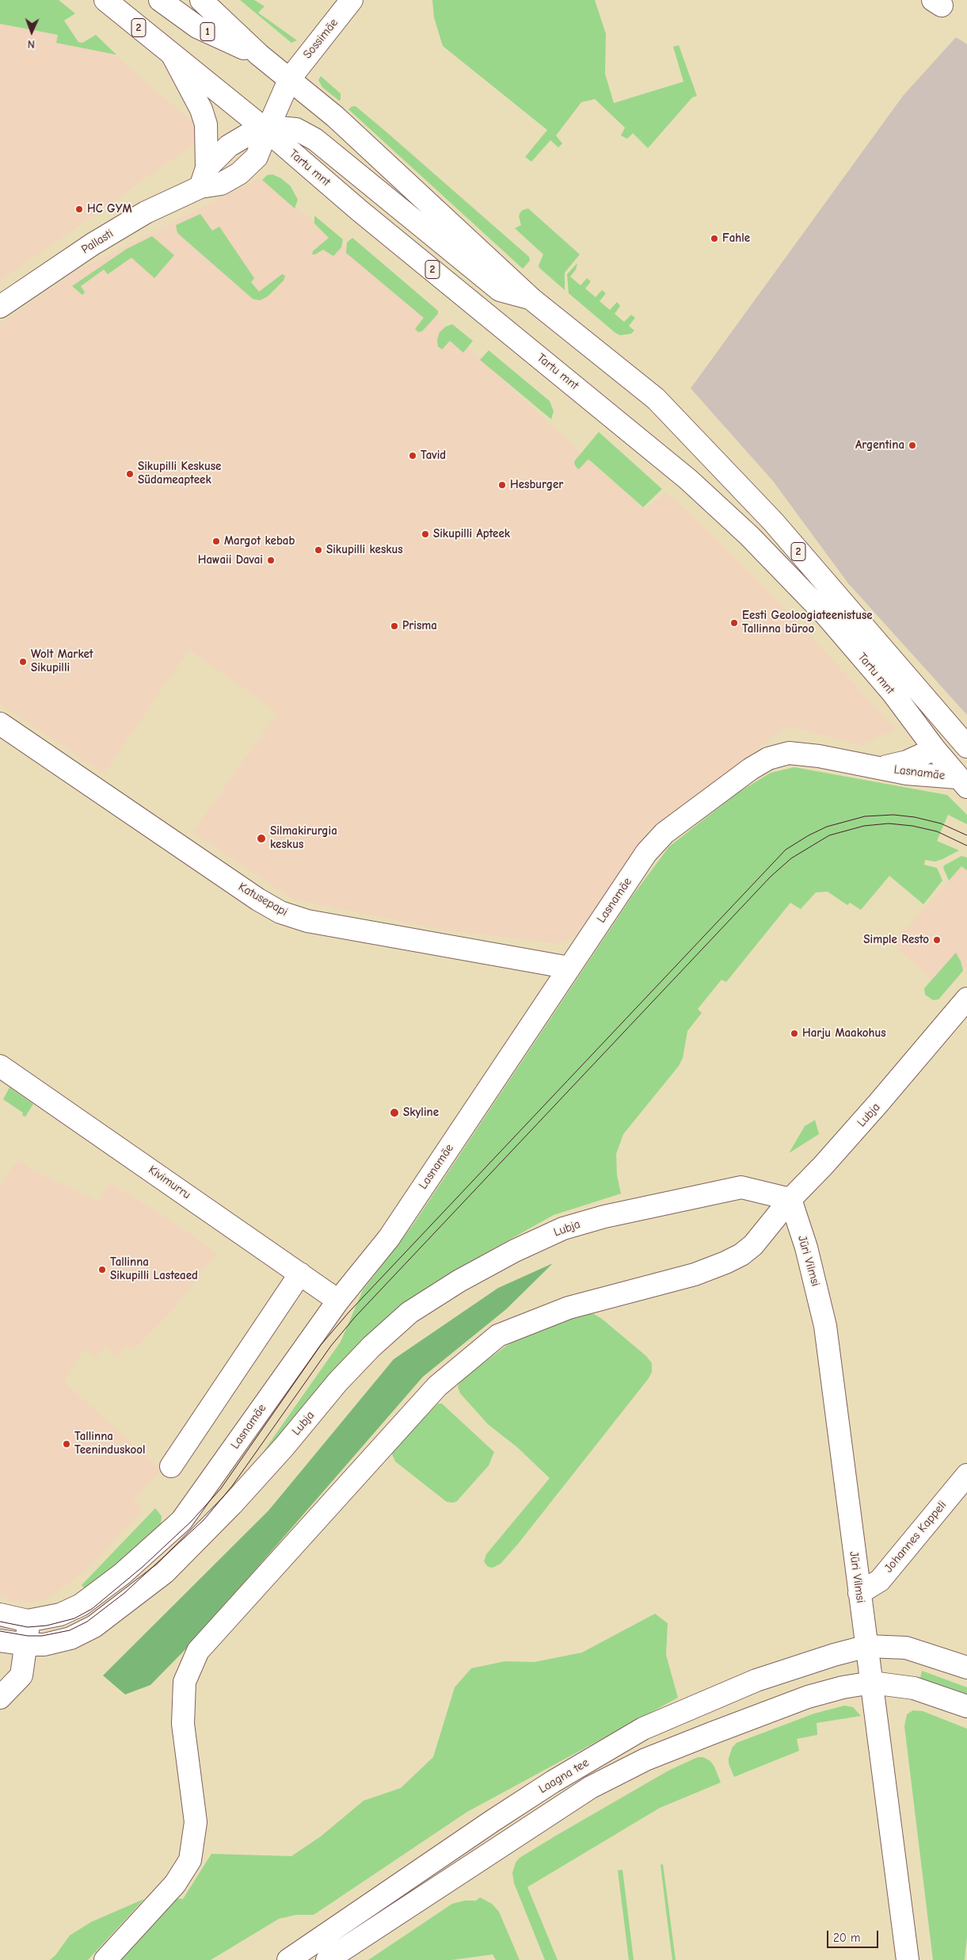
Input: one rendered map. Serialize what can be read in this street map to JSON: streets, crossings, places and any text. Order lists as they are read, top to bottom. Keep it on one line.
{"streets":{"street":["2","1","Sossimäe","Tartu mnt","Pallasti","Lasnamäe","Katusepapi","Lubja","Kivimurru","Jüri Vilmsi","Johannes Kappeli","Laagna tee"]},"crossings":[["1","Tartu mnt"],["Sossimäe","Tartu mnt"],["Tartu mnt","Lasnamäe"],["Lasnamäe","Katusepapi"],["Lasnamäe","Kivimurru"],["Lubja","Jüri Vilmsi"],["Jüri Vilmsi","Johannes Kappeli"],["Jüri Vilmsi","Laagna tee"]],"places":["HC GYM","Fahle","Argentina","Tavid","Sikupilli Keskuse Südameapteek","Hesburger","Sikupilli Apteek","Margot kebab","Sikupilli keskus","Hawaii Davai","Eesti Geoloogiateenistuse Tallinna büroo","Prisma","Wolt Market Sikupilli","Silmakirurgia keskus","Simple Resto","Harju Maakohus","Skyline","Tallinna Sikupilli Lasteaed","Tallinna Teeninduskool"],"scale_bar":"20 m","north":"bottom"}
